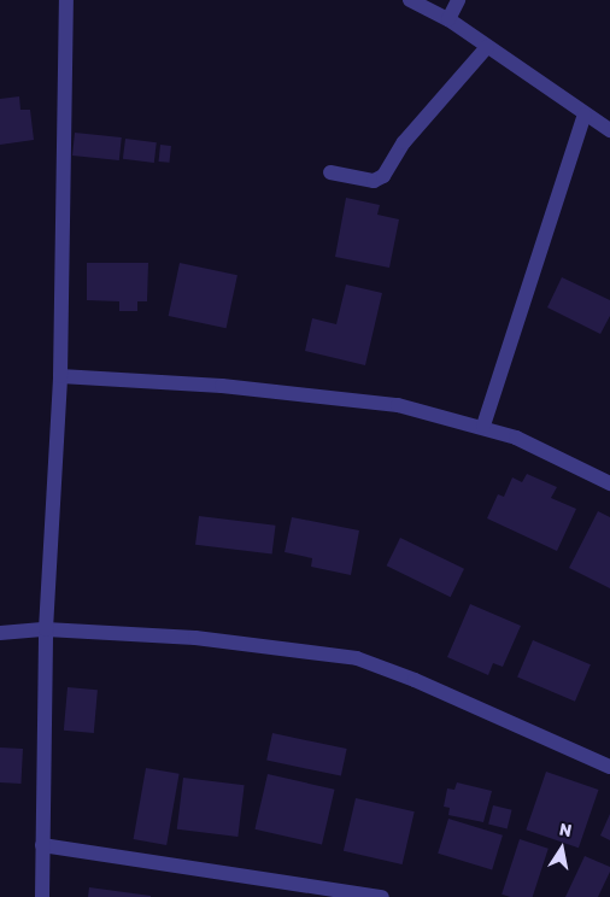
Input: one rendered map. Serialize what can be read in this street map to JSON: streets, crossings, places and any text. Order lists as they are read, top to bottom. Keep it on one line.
{"north":"top"}
